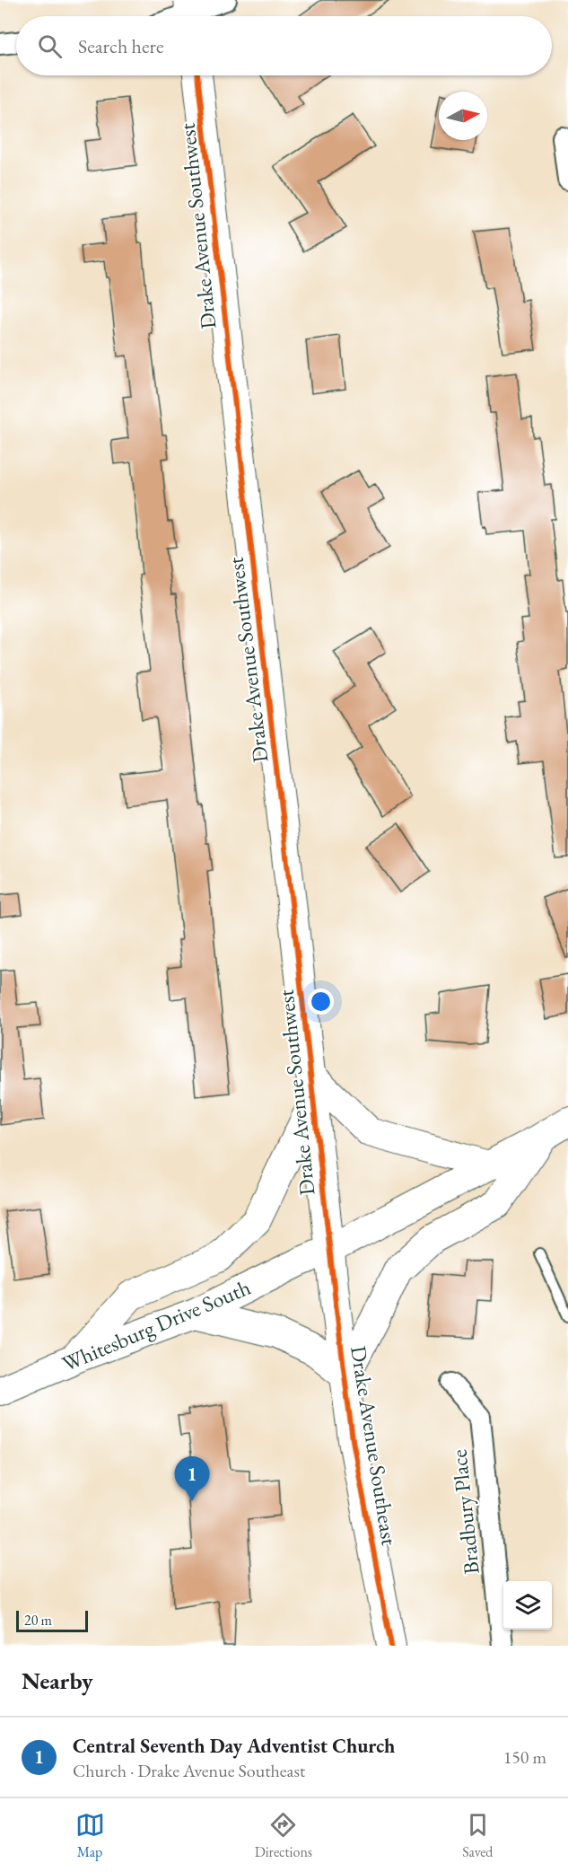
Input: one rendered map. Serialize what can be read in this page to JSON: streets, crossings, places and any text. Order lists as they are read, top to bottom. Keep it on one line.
{"streets":{"main road":["Drake Avenue Southwest","Whitesburg Drive South","Drake Avenue Southeast"],"street":["Bradbury Place"]},"crossings":[["Drake Avenue Southwest","Whitesburg Drive South"],["Drake Avenue Southwest","Drake Avenue Southeast"],["Whitesburg Drive South","Drake Avenue Southeast"]],"scale_bar":"20 m","north":"right","page":{"search":"Search here","pins":"1","scale":"20 m","heading":"Nearby","list":[{"mark":"1","name":"Central Seventh Day Adventist Church","note":"Church · Drake Avenue Southeast","value":"150 m"}],"nav":["Map","Directions","Saved"]}}
